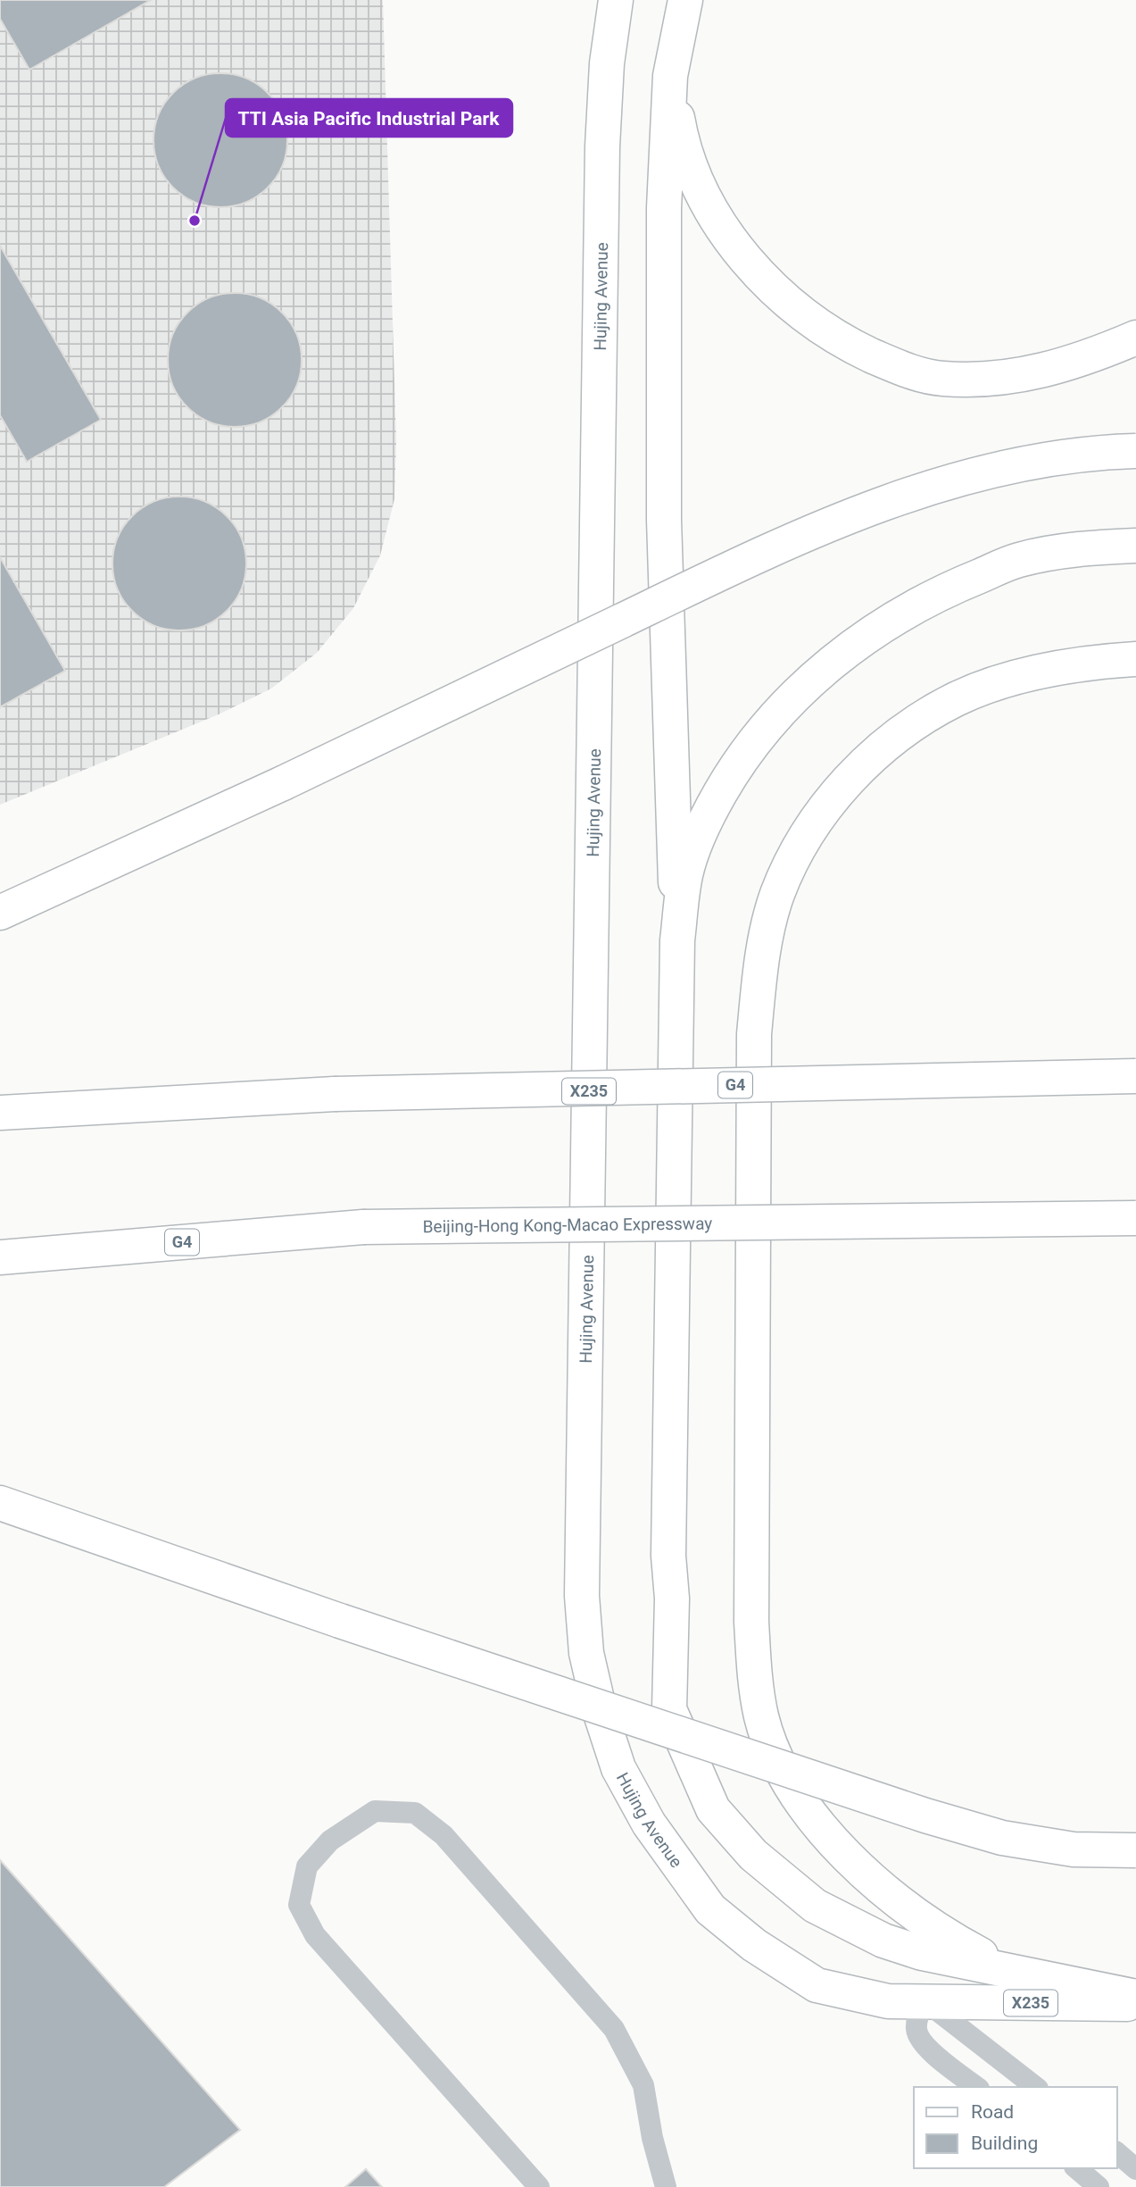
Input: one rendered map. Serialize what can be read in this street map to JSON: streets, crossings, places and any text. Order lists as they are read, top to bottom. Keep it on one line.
{"streets":{"main road":["Hujing Avenue","G4","X235","Beijing-Hong Kong-Macao Expressway"]},"places":["TTI Asia Pacific Industrial Park"],"legend":["Road","Building"]}
